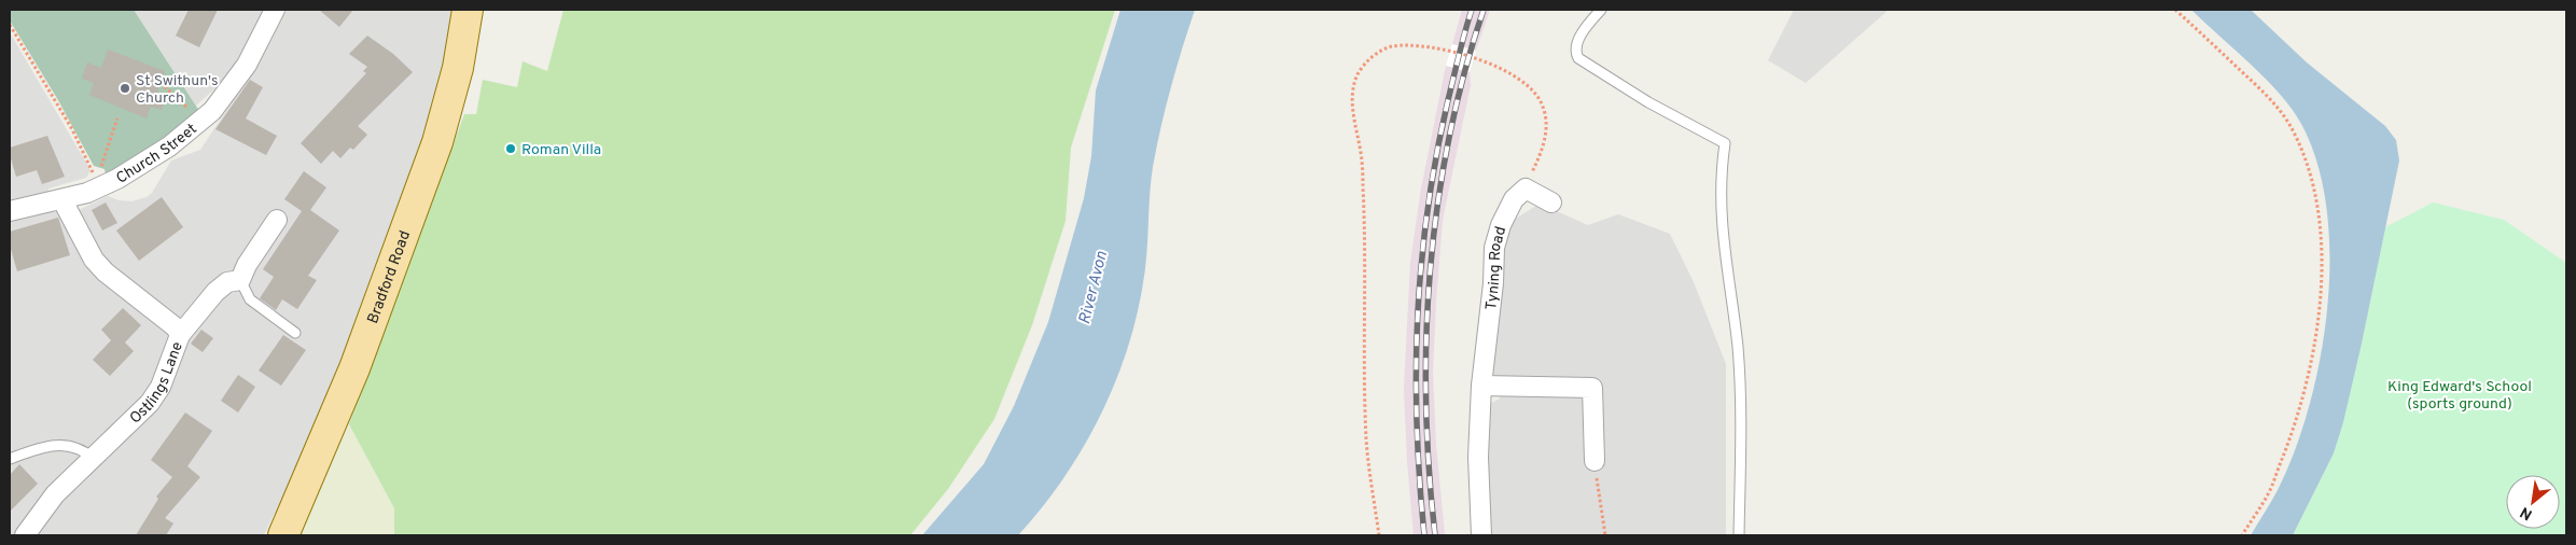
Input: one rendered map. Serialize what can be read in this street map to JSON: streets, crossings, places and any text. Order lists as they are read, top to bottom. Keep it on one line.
{"streets":{"main road":["Bradford Road"],"street":["Church Street","Tyning Road","Ostlings Lane"]},"crossings":[["Church Street","Ostlings Lane"]],"water":["River Avon"],"parks":["King Edward's School (sports ground)"],"places":["St Swithun's Church","Roman Villa"],"north":"bottom left"}
